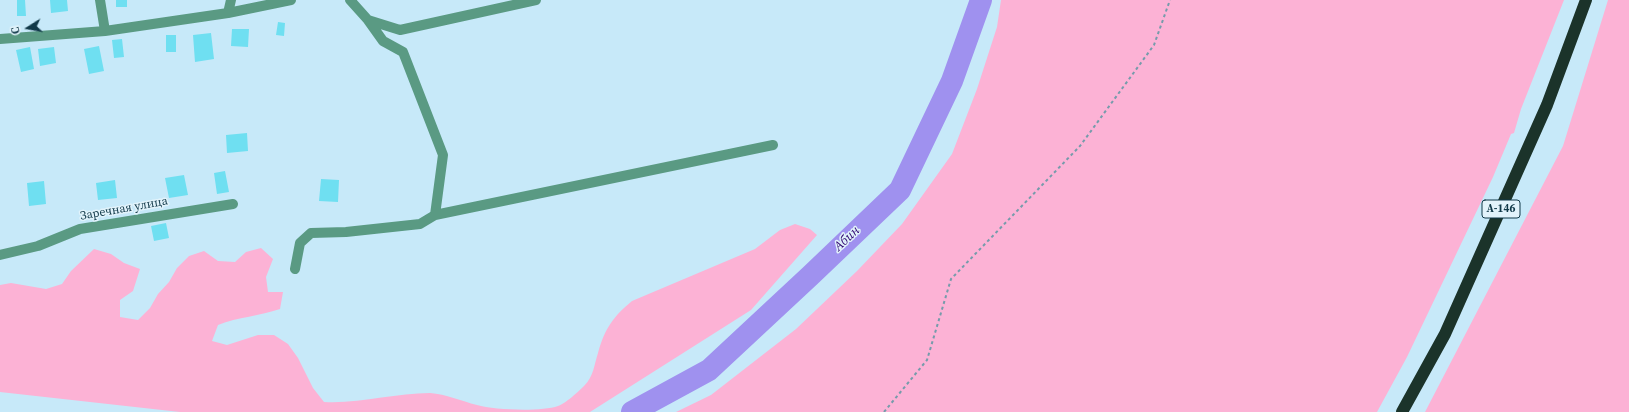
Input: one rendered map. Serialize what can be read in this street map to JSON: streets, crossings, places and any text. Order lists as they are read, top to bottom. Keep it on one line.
{"streets":{"highway":["А-146"],"street":["Заречная улица"]},"water":["Абин"],"north":"left"}
